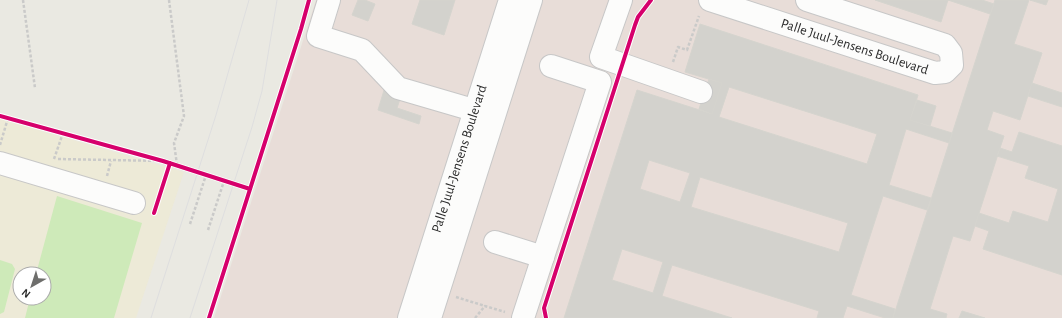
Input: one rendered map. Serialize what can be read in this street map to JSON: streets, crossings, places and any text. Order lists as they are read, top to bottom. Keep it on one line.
{"streets":{"street":["Palle Juul-Jensens Boulevard"]},"north":"bottom left"}
